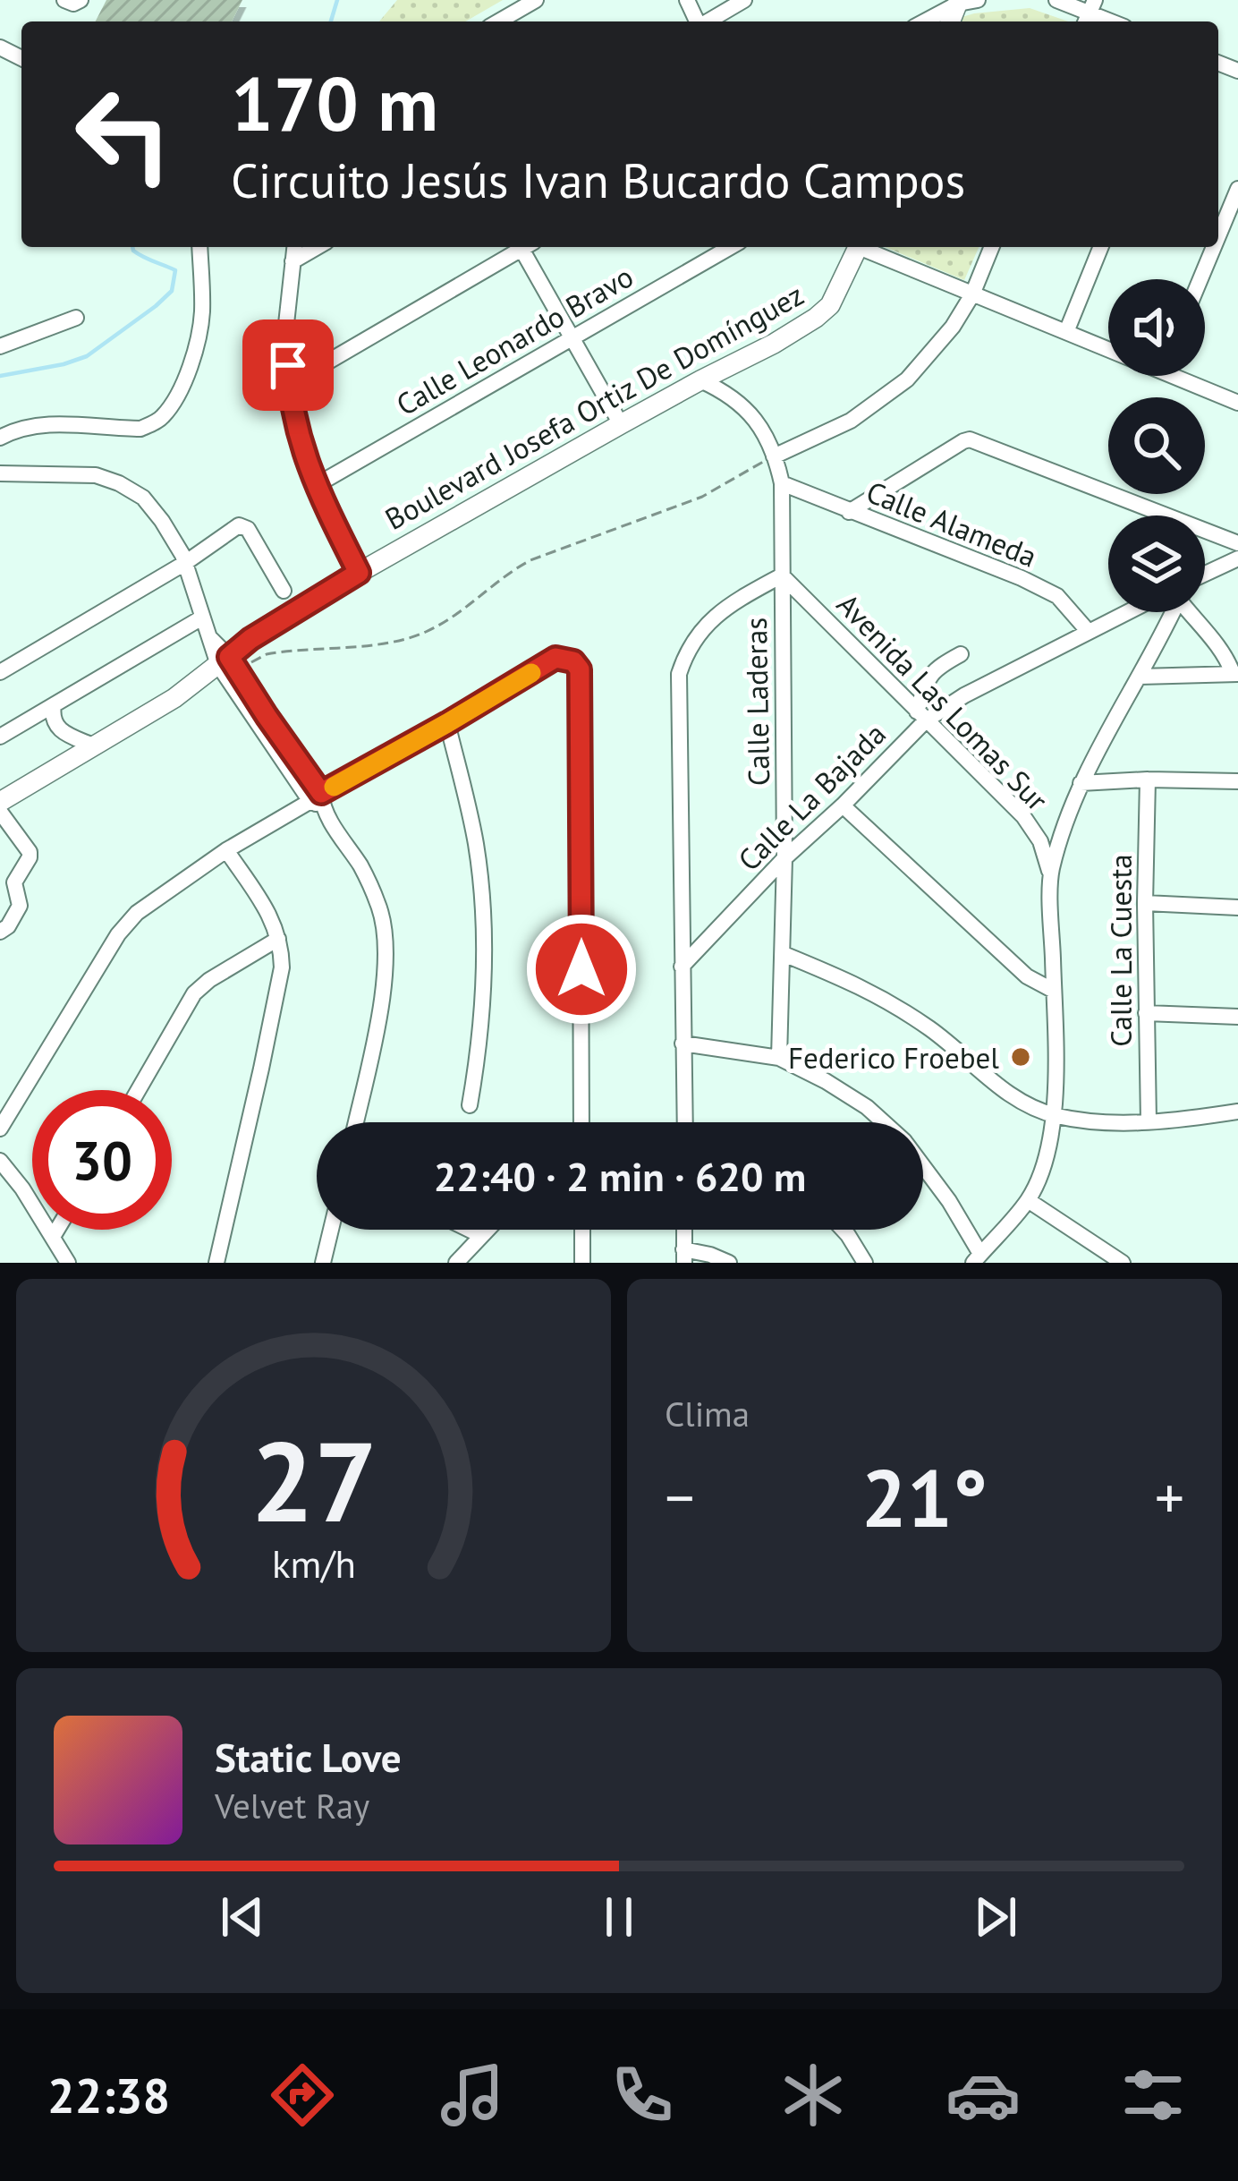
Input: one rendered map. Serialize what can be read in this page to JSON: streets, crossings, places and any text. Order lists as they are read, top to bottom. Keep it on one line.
{"streets":{"main road":["Boulevard Josefa Ortiz De Domínguez"],"street":["Calle Leonardo Bravo","Calle Alameda","Calle Laderas","Avenida Las Lomas Sur","Calle La Bajada","Calle La Cuesta"]},"crossings":[["Boulevard Josefa Ortiz De Domínguez","Calle Laderas"],["Calle Alameda","Calle Laderas"],["Calle Alameda","Calle La Bajada"],["Calle Laderas","Avenida Las Lomas Sur"],["Calle Laderas","Calle La Bajada"],["Avenida Las Lomas Sur","Calle La Bajada"]],"places":["Federico Froebel"],"page":{"turn":["170 m","Circuito Jesús Ivan Bucardo Campos"],"limit":"30","trip":"22:40 · 2 min · 620 m","tile":"Clima","heat":["−","21°","+"],"song":["Static Love","Velvet Ray"],"tabs":"22:38","gauge":["27","km/h"]}}
